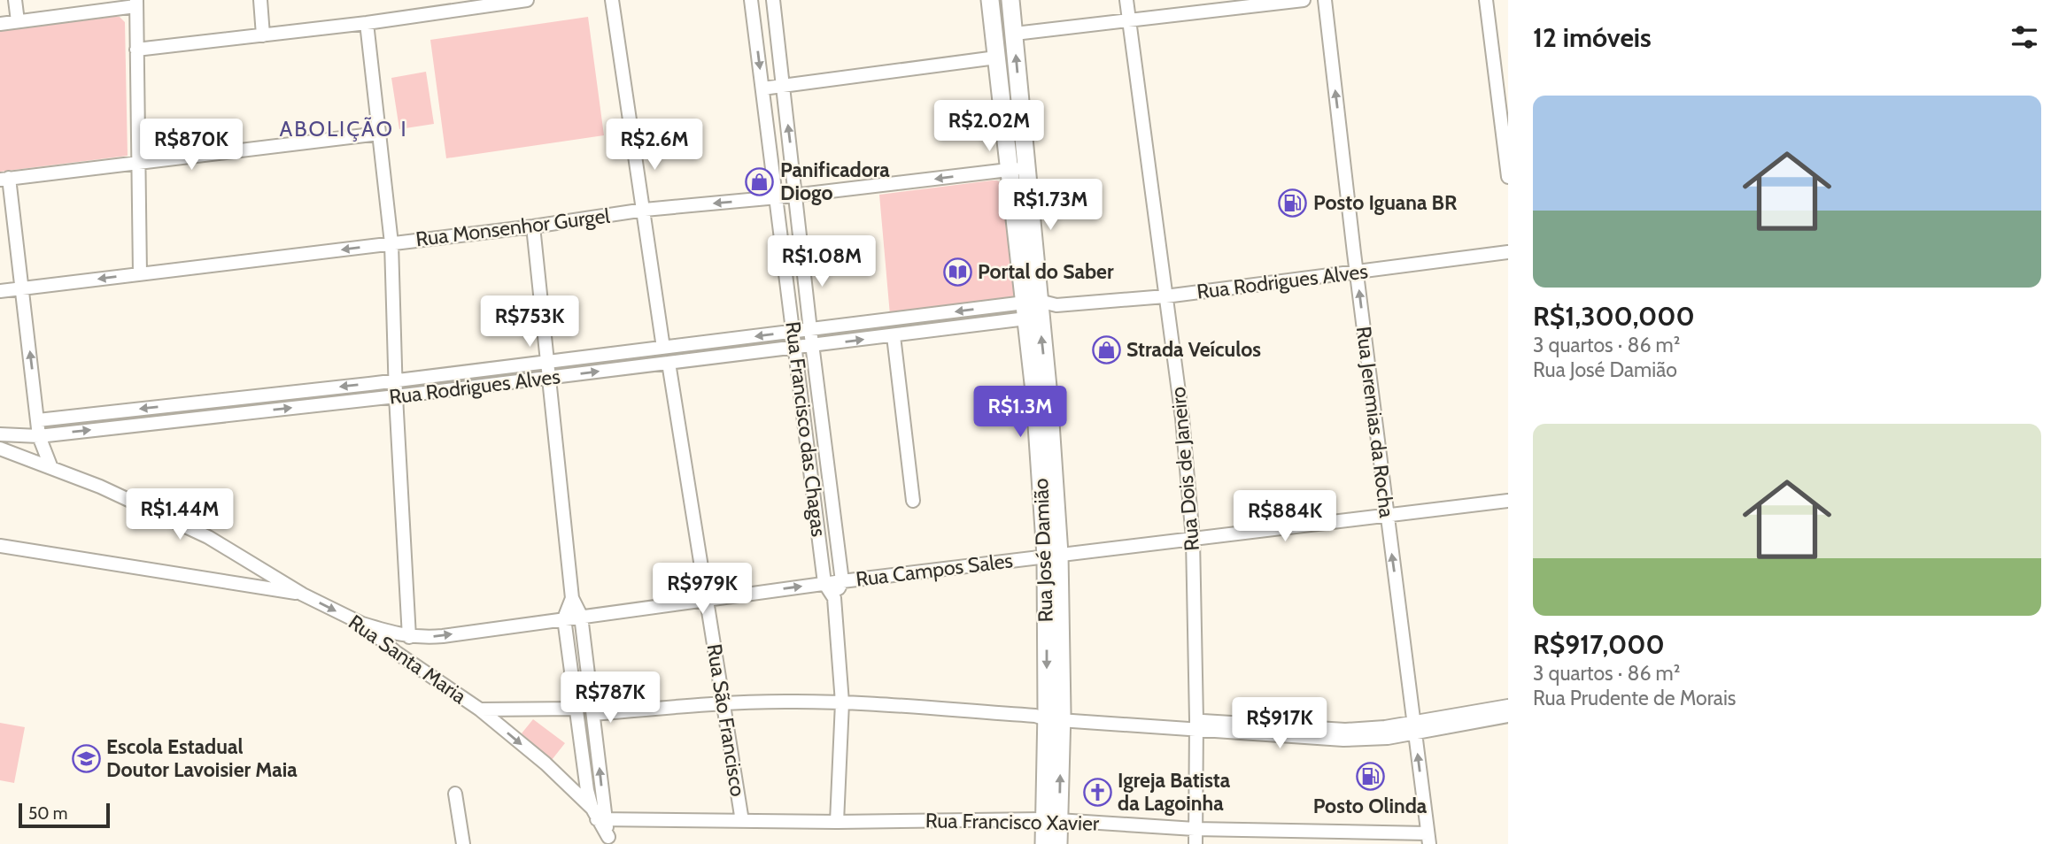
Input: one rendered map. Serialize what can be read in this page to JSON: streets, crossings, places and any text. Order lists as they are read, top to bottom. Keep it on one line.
{"streets":{"street":["Rua Monsenhor Gurgel","Rua Rodrigues Alves","Rua Jeremias da Rocha","Rua Francisco das Chagas","Rua Dois de Janeiro","Rua José Damião","Rua Campos Sales","Rua Santa Maria","Rua São Francisco","Rua Francisco Xavier"]},"crossings":[["Rua Monsenhor Gurgel","Rua Francisco das Chagas"],["Rua Monsenhor Gurgel","Rua José Damião"],["Rua Rodrigues Alves","Rua Jeremias da Rocha"],["Rua Rodrigues Alves","Rua Francisco das Chagas"],["Rua Rodrigues Alves","Rua Dois de Janeiro"],["Rua Rodrigues Alves","Rua José Damião"],["Rua Rodrigues Alves","Rua São Francisco"],["Rua Jeremias da Rocha","Rua Campos Sales"],["Rua Jeremias da Rocha","Rua Francisco Xavier"],["Rua Francisco das Chagas","Rua Campos Sales"],["Rua Francisco das Chagas","Rua Francisco Xavier"],["Rua Dois de Janeiro","Rua Campos Sales"],["Rua Dois de Janeiro","Rua Francisco Xavier"],["Rua José Damião","Rua Campos Sales"],["Rua José Damião","Rua Francisco Xavier"],["Rua Campos Sales","Rua Santa Maria"],["Rua Campos Sales","Rua São Francisco"],["Rua Santa Maria","Rua Francisco Xavier"],["Rua São Francisco","Rua Francisco Xavier"]],"one_way":["Rua Jeremias da Rocha"],"districts":["ABOLIÇÃO I"],"places":{"shop":["Panificadora Diogo","Strada Veículos"],"fuel station":["Posto Iguana BR","Posto Olinda"],"library":["Portal do Saber"],"school or university":["Escola Estadual Doutor Lavoisier Maia"],"church":["Igreja Batista da Lagoinha"]},"scale_bar":"50 m","page":{"heading":"12 imóveis","list":[{"name":"R$1,300,000","note":"3 quartos · 86 m² · Rua José Damião"},{"name":"R$917,000","note":"3 quartos · 86 m² · Rua Prudente de Morais"}],"price":["R$2.02M","R$870K","R$2.6M","R$1.73M","R$1.08M","R$753K","R$1.3M","R$1.44M","R$884K","R$979K","R$787K","R$917K"],"scale":"50 m"}}
